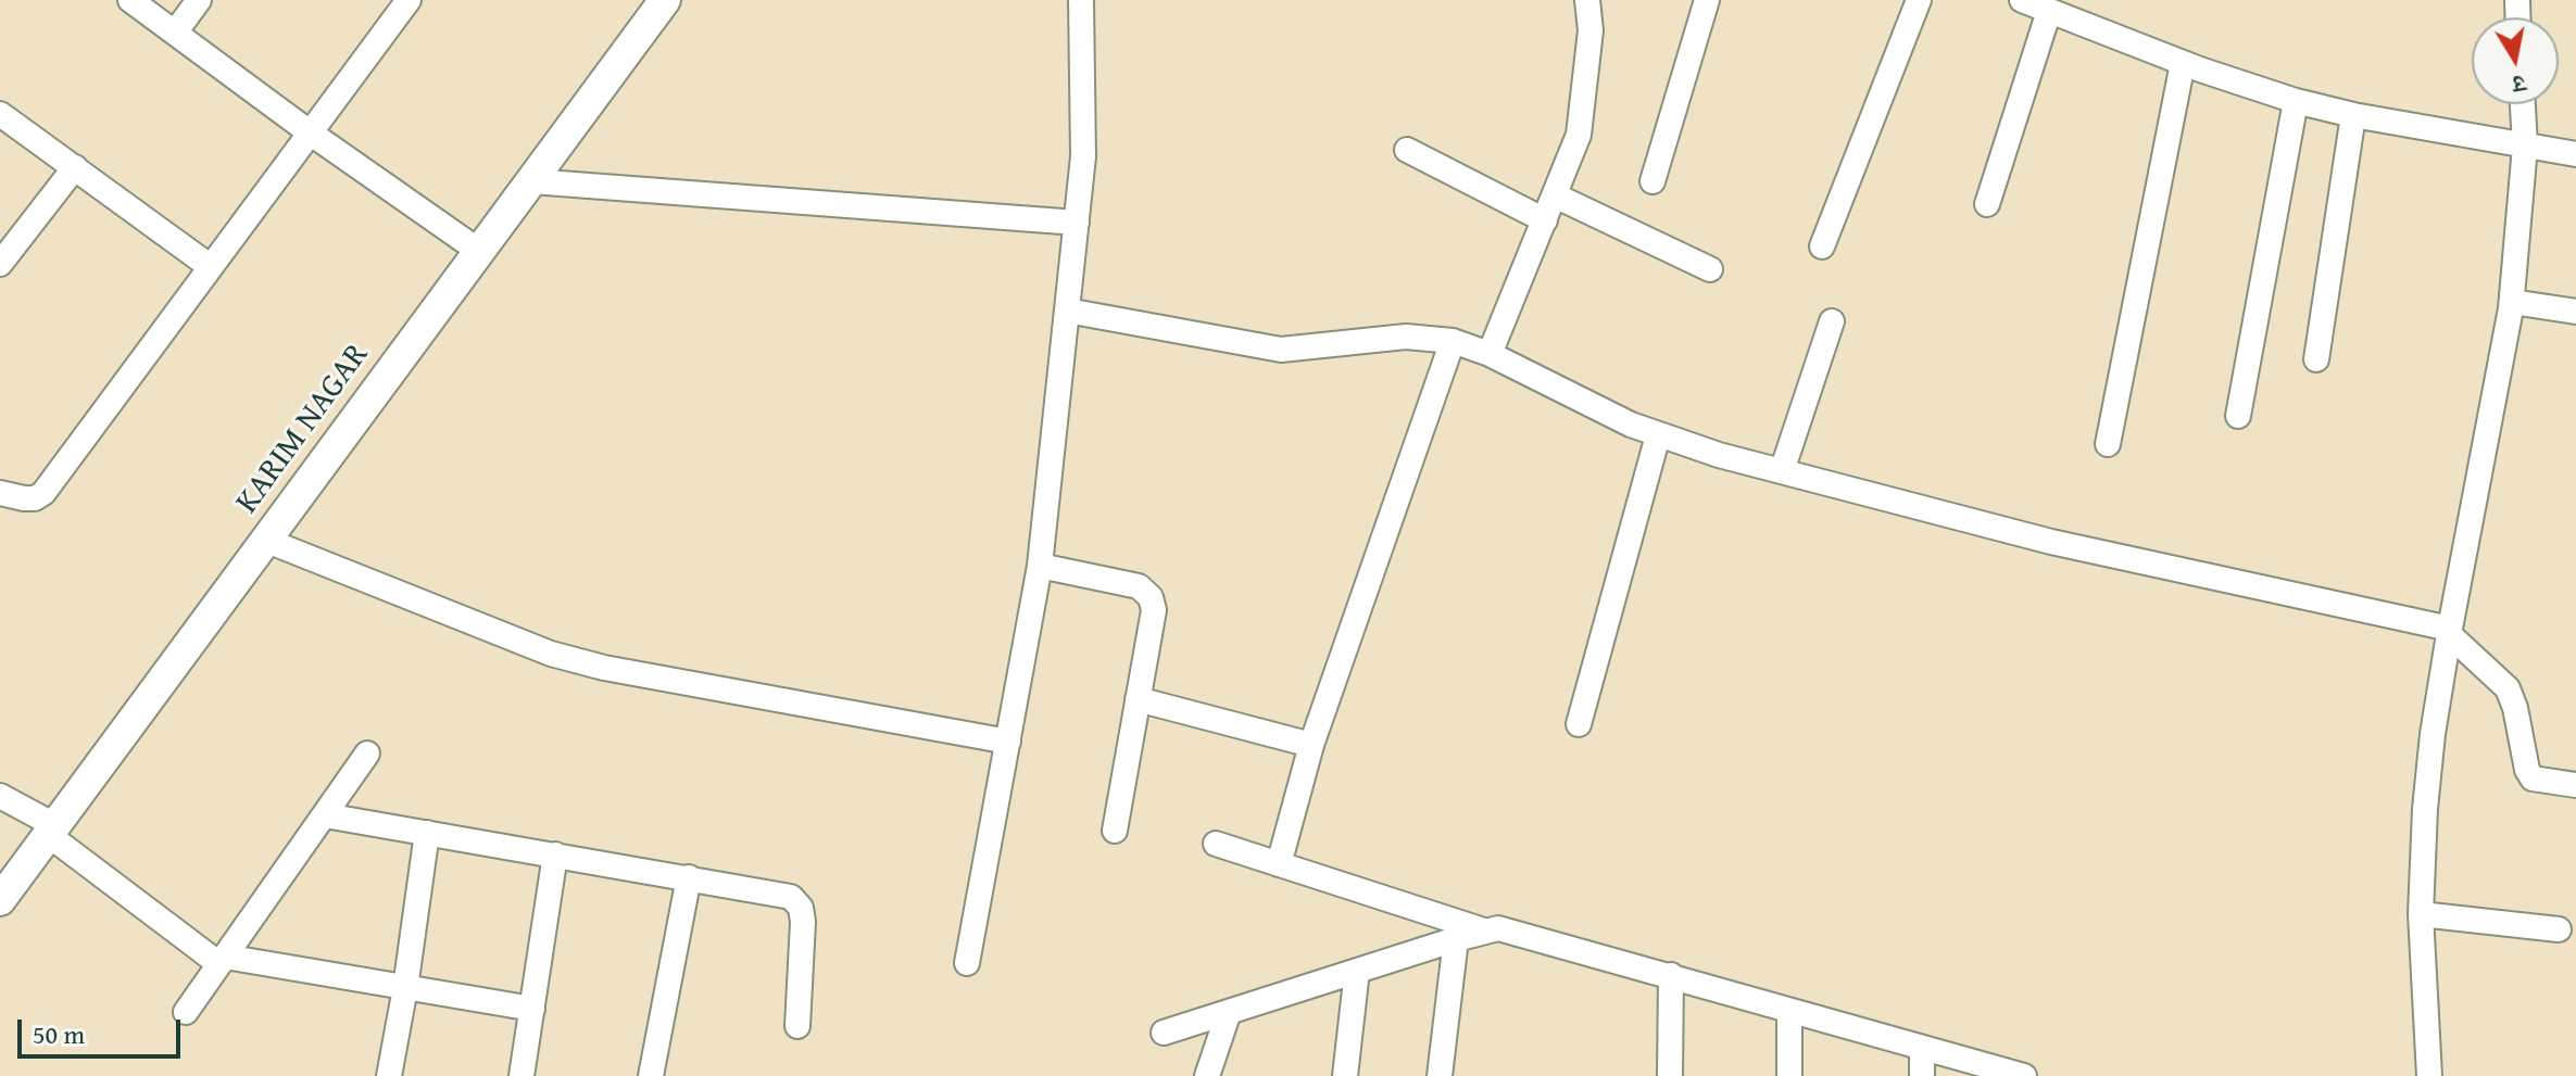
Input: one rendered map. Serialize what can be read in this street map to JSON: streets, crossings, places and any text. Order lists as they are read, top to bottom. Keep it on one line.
{"streets":{"street":["KARIM NAGAR"]},"scale_bar":"50 m","north":"bottom"}
